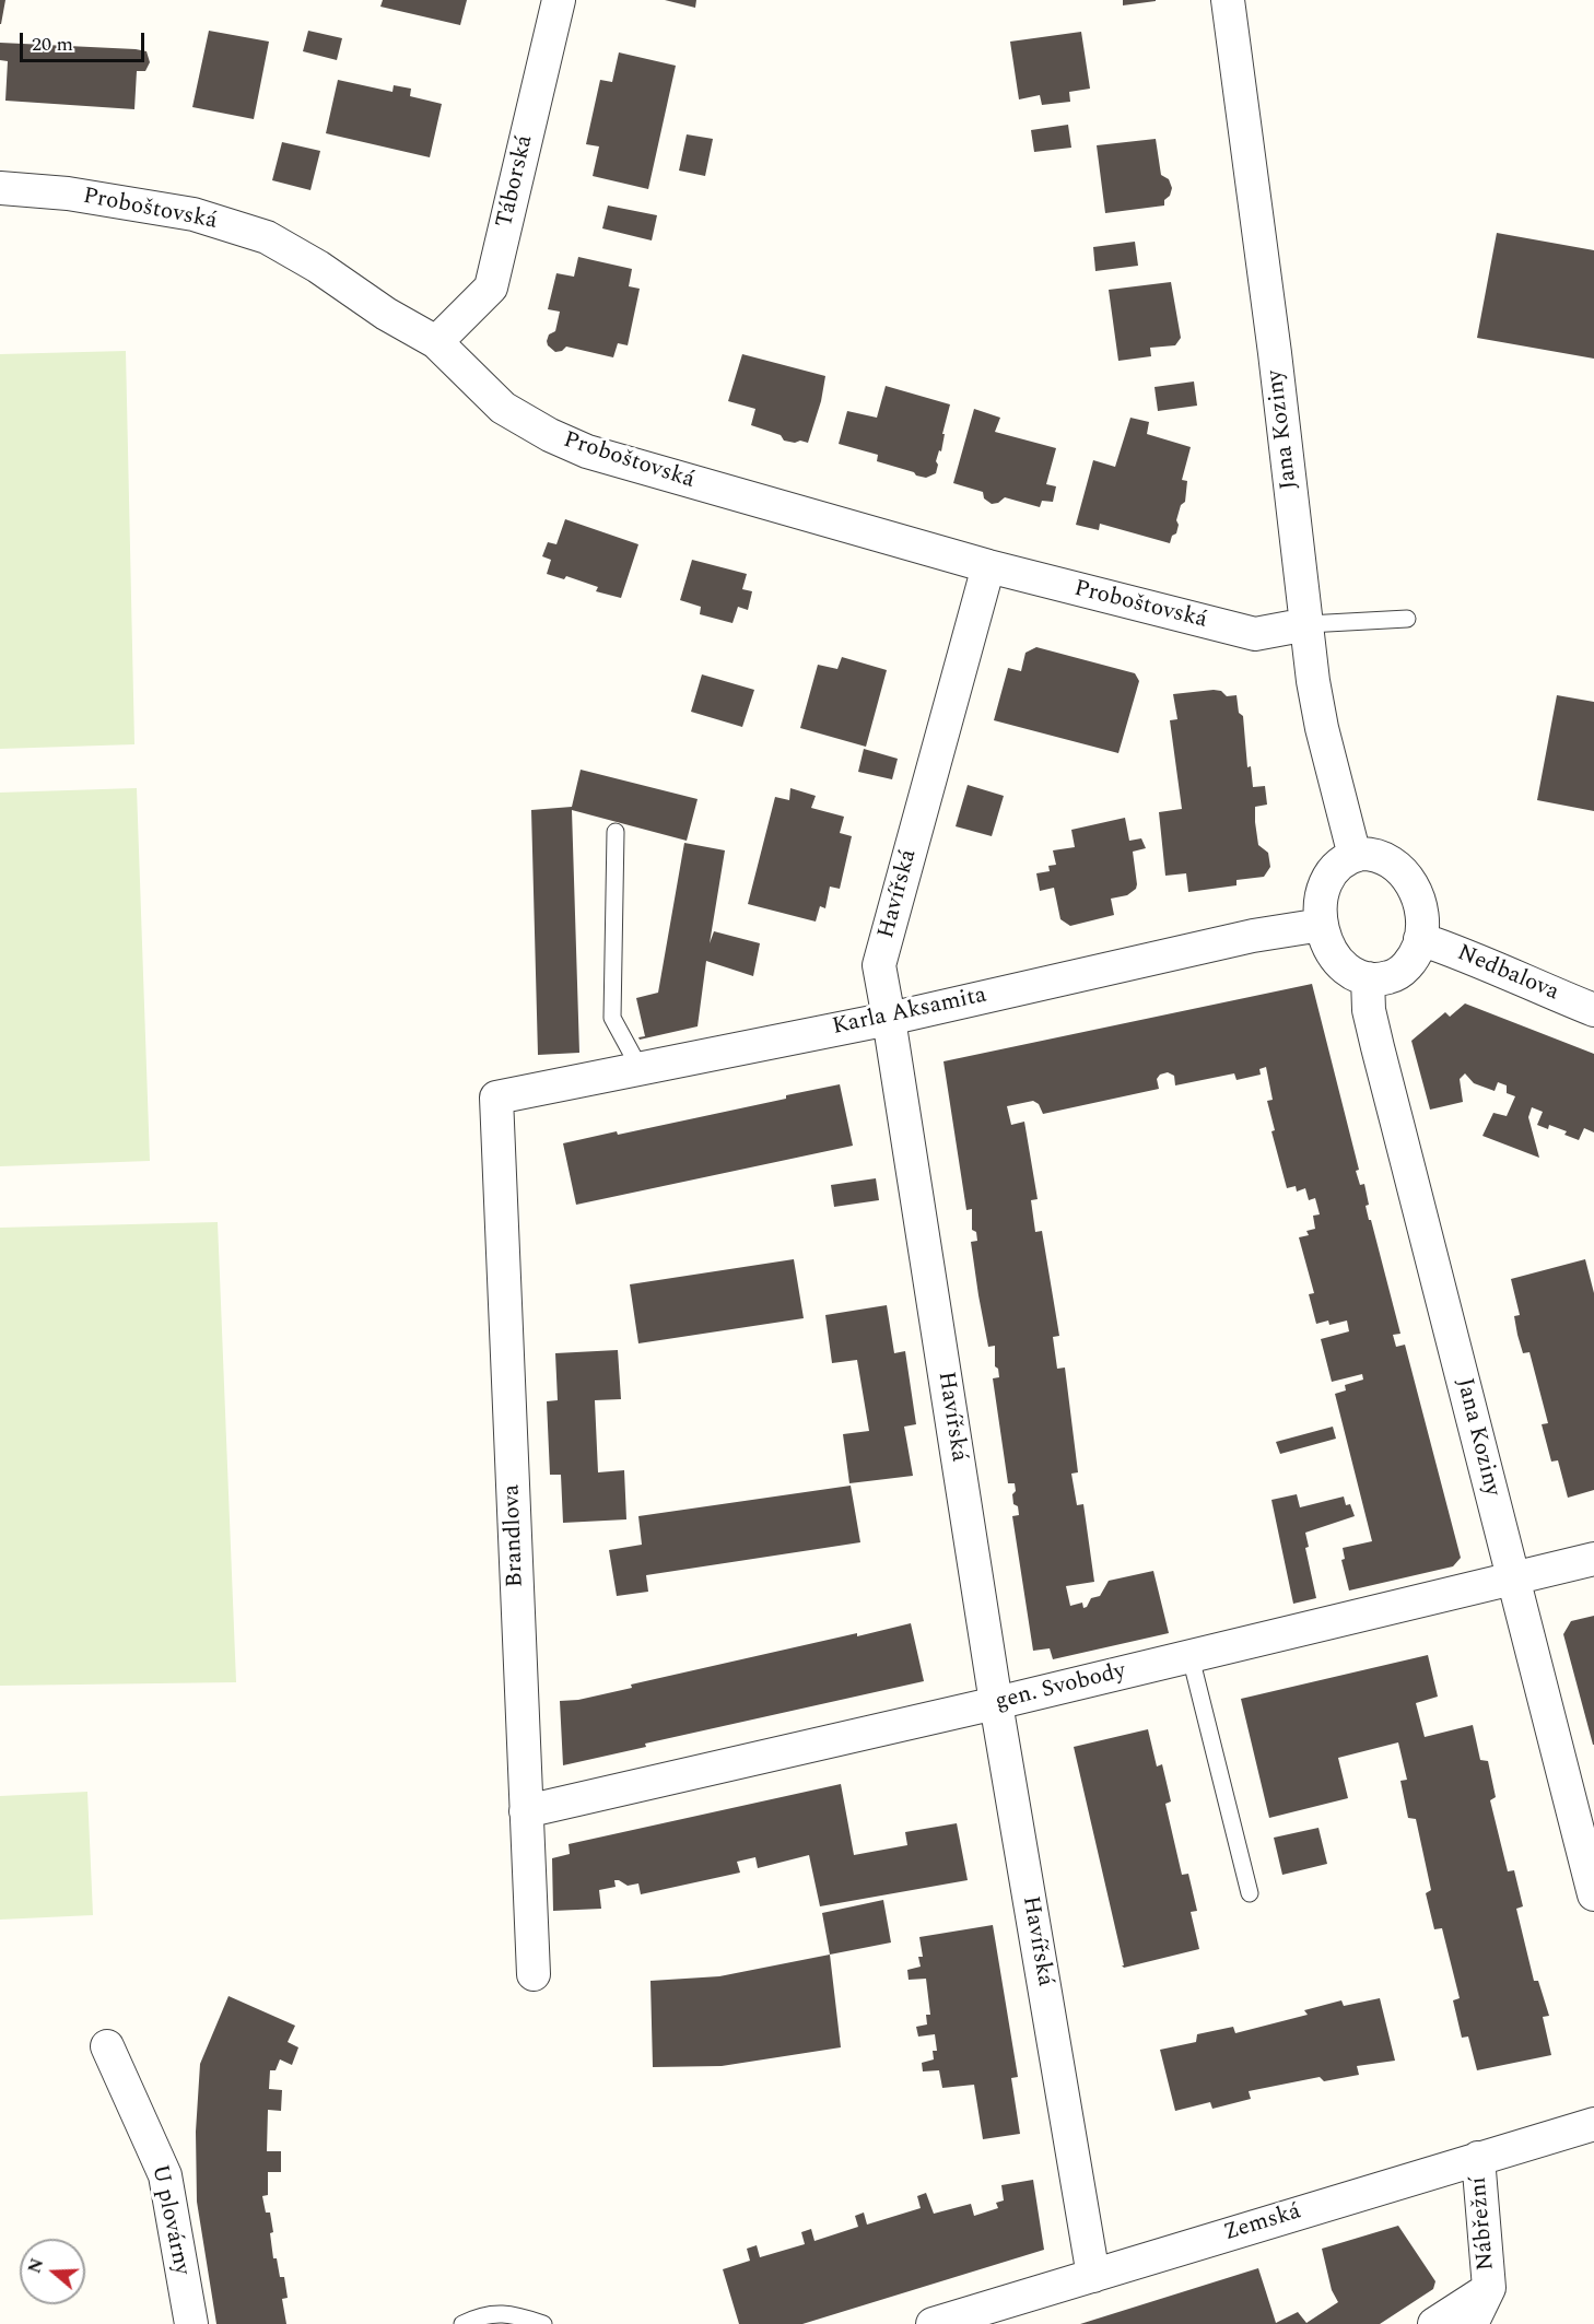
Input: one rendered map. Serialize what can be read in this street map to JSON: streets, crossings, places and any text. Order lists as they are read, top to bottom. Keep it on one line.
{"streets":{"street":["Táborská","Proboštovská","Jana Koziny","Havířská","Nedbalova","Karla Aksamita","Brandlova","gen. Svobody","U plovárny","Zemská","Nábřežní"]},"crossings":[["Táborská","Proboštovská"],["Proboštovská","Jana Koziny"],["Proboštovská","Havířská"],["Jana Koziny","Nedbalova"],["Jana Koziny","Karla Aksamita"],["Jana Koziny","gen. Svobody"],["Havířská","Karla Aksamita"],["Havířská","gen. Svobody"],["Havířská","Zemská"],["Nedbalova","Karla Aksamita"],["Karla Aksamita","Brandlova"],["Brandlova","gen. Svobody"],["Zemská","Nábřežní"]],"scale_bar":"20 m","north":"left"}
